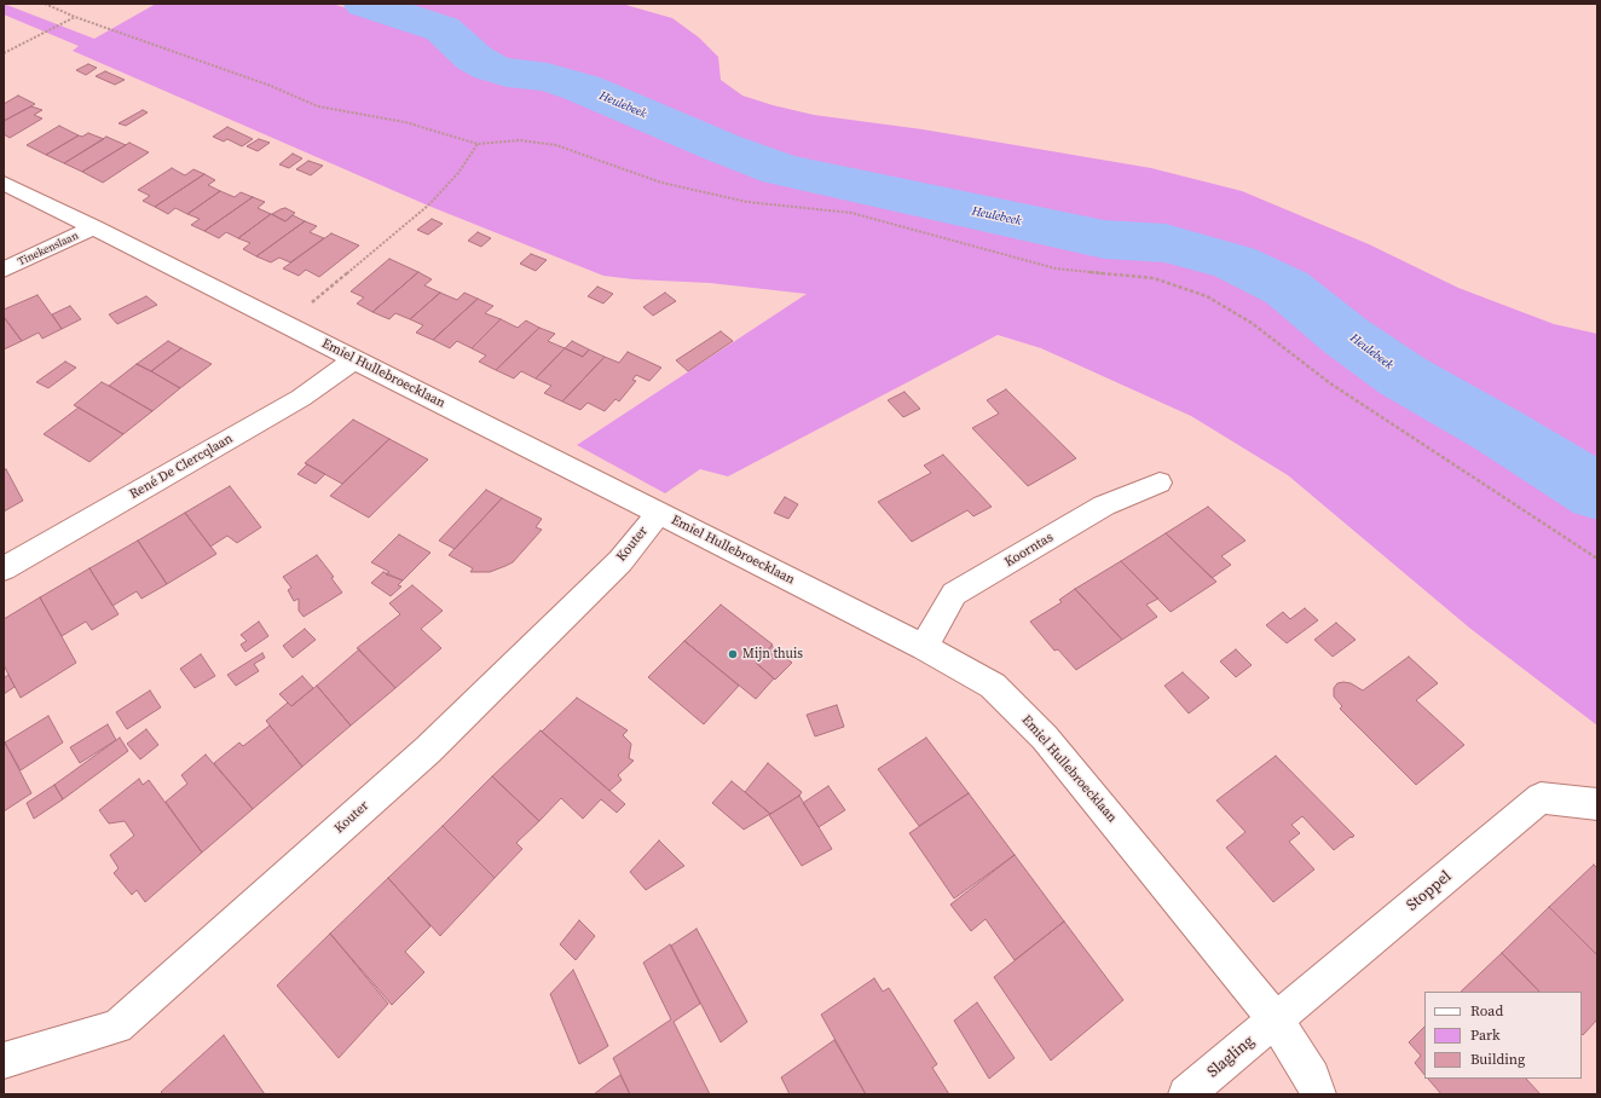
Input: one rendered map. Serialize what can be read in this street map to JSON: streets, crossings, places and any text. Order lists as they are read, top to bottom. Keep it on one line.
{"streets":{"street":["Tinekenslaan","Emiel Hullebroecklaan","René De Clercqlaan","Kouter","Koorntas","Stoppel","Slagling"]},"crossings":[["Tinekenslaan","Emiel Hullebroecklaan"],["Emiel Hullebroecklaan","René De Clercqlaan"],["Emiel Hullebroecklaan","Kouter"],["Emiel Hullebroecklaan","Koorntas"],["Emiel Hullebroecklaan","Stoppel"],["Emiel Hullebroecklaan","Slagling"],["Stoppel","Slagling"]],"water":["Heulebeek"],"places":["Mijn thuis"],"legend":["Road","Park","Building"]}
